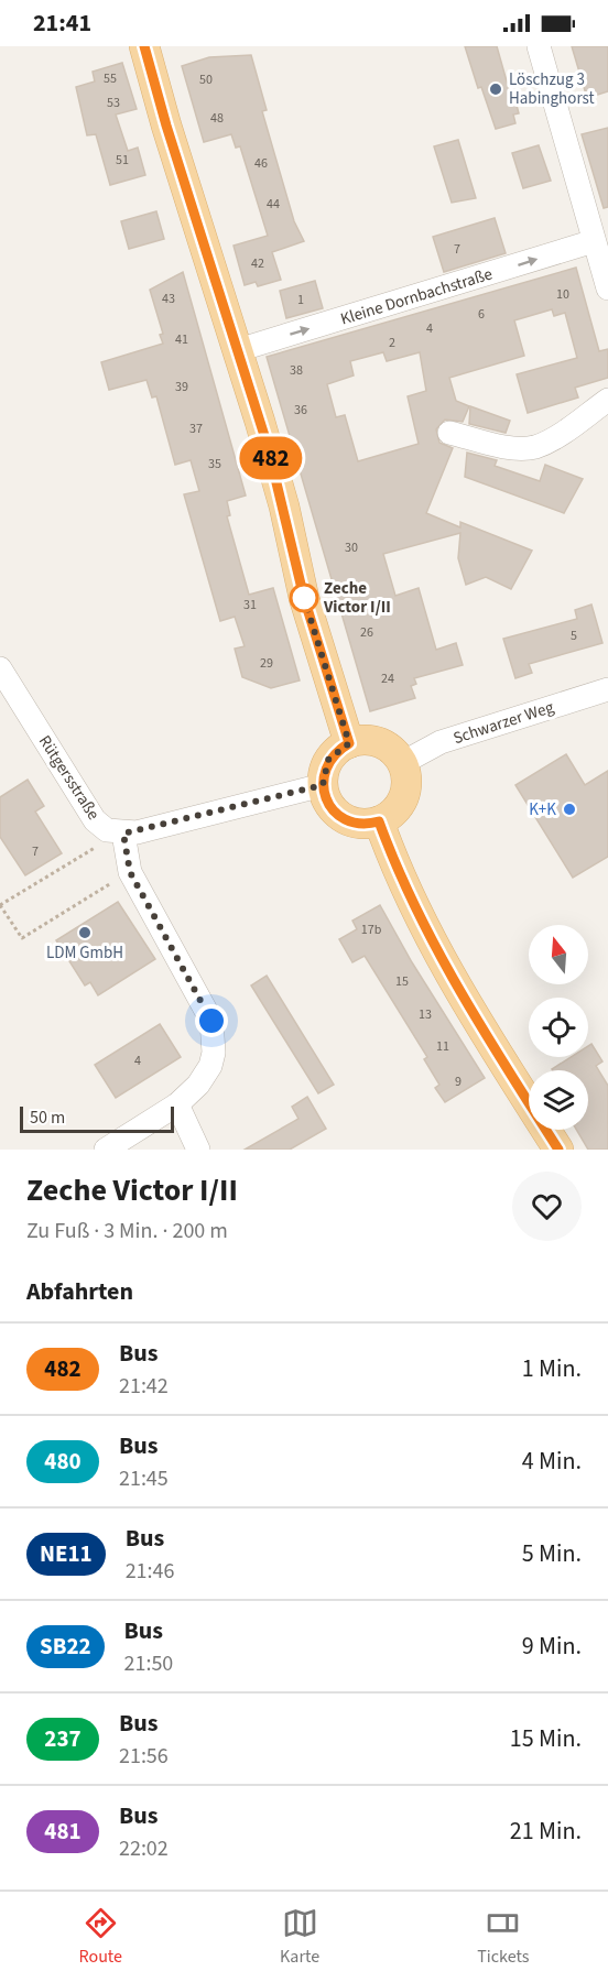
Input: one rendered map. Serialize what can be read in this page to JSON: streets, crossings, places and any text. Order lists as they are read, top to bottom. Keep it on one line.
{"streets":{"street":["Kleine Dornbachstraße","Schwarzer Weg","Rütgersstraße"]},"places":["Löschzug 3 Habinghorst","Zeche Victor I/II","K+K","LDM GmbH"],"lines":["bus line 482"],"house_numbers":["55","50","53","48","51","46","44","7","42","10","43","1","6","4","41","2","38","39","36","37","35","30","31","26","5","29","24","7","17b","15","13","11","4","9"],"scale_bar":"50 m","north":"top","page":{"status":"21:41","on_map":"482","scale":"50 m","heading":[["Zeche Victor I/II","Zu Fuß · 3 Min. · 200 m"],"Abfahrten"],"list":[{"mark":"482","name":"Bus","note":"21:42","value":"1 Min."},{"mark":"480","name":"Bus","note":"21:45","value":"4 Min."},{"mark":"NE11","name":"Bus","note":"21:46","value":"5 Min."},{"mark":"SB22","name":"Bus","note":"21:50","value":"9 Min."},{"mark":"237","name":"Bus","note":"21:56","value":"15 Min."},{"mark":"481","name":"Bus","note":"22:02","value":"21 Min."}],"tabs":["Route","Karte","Tickets"]}}
